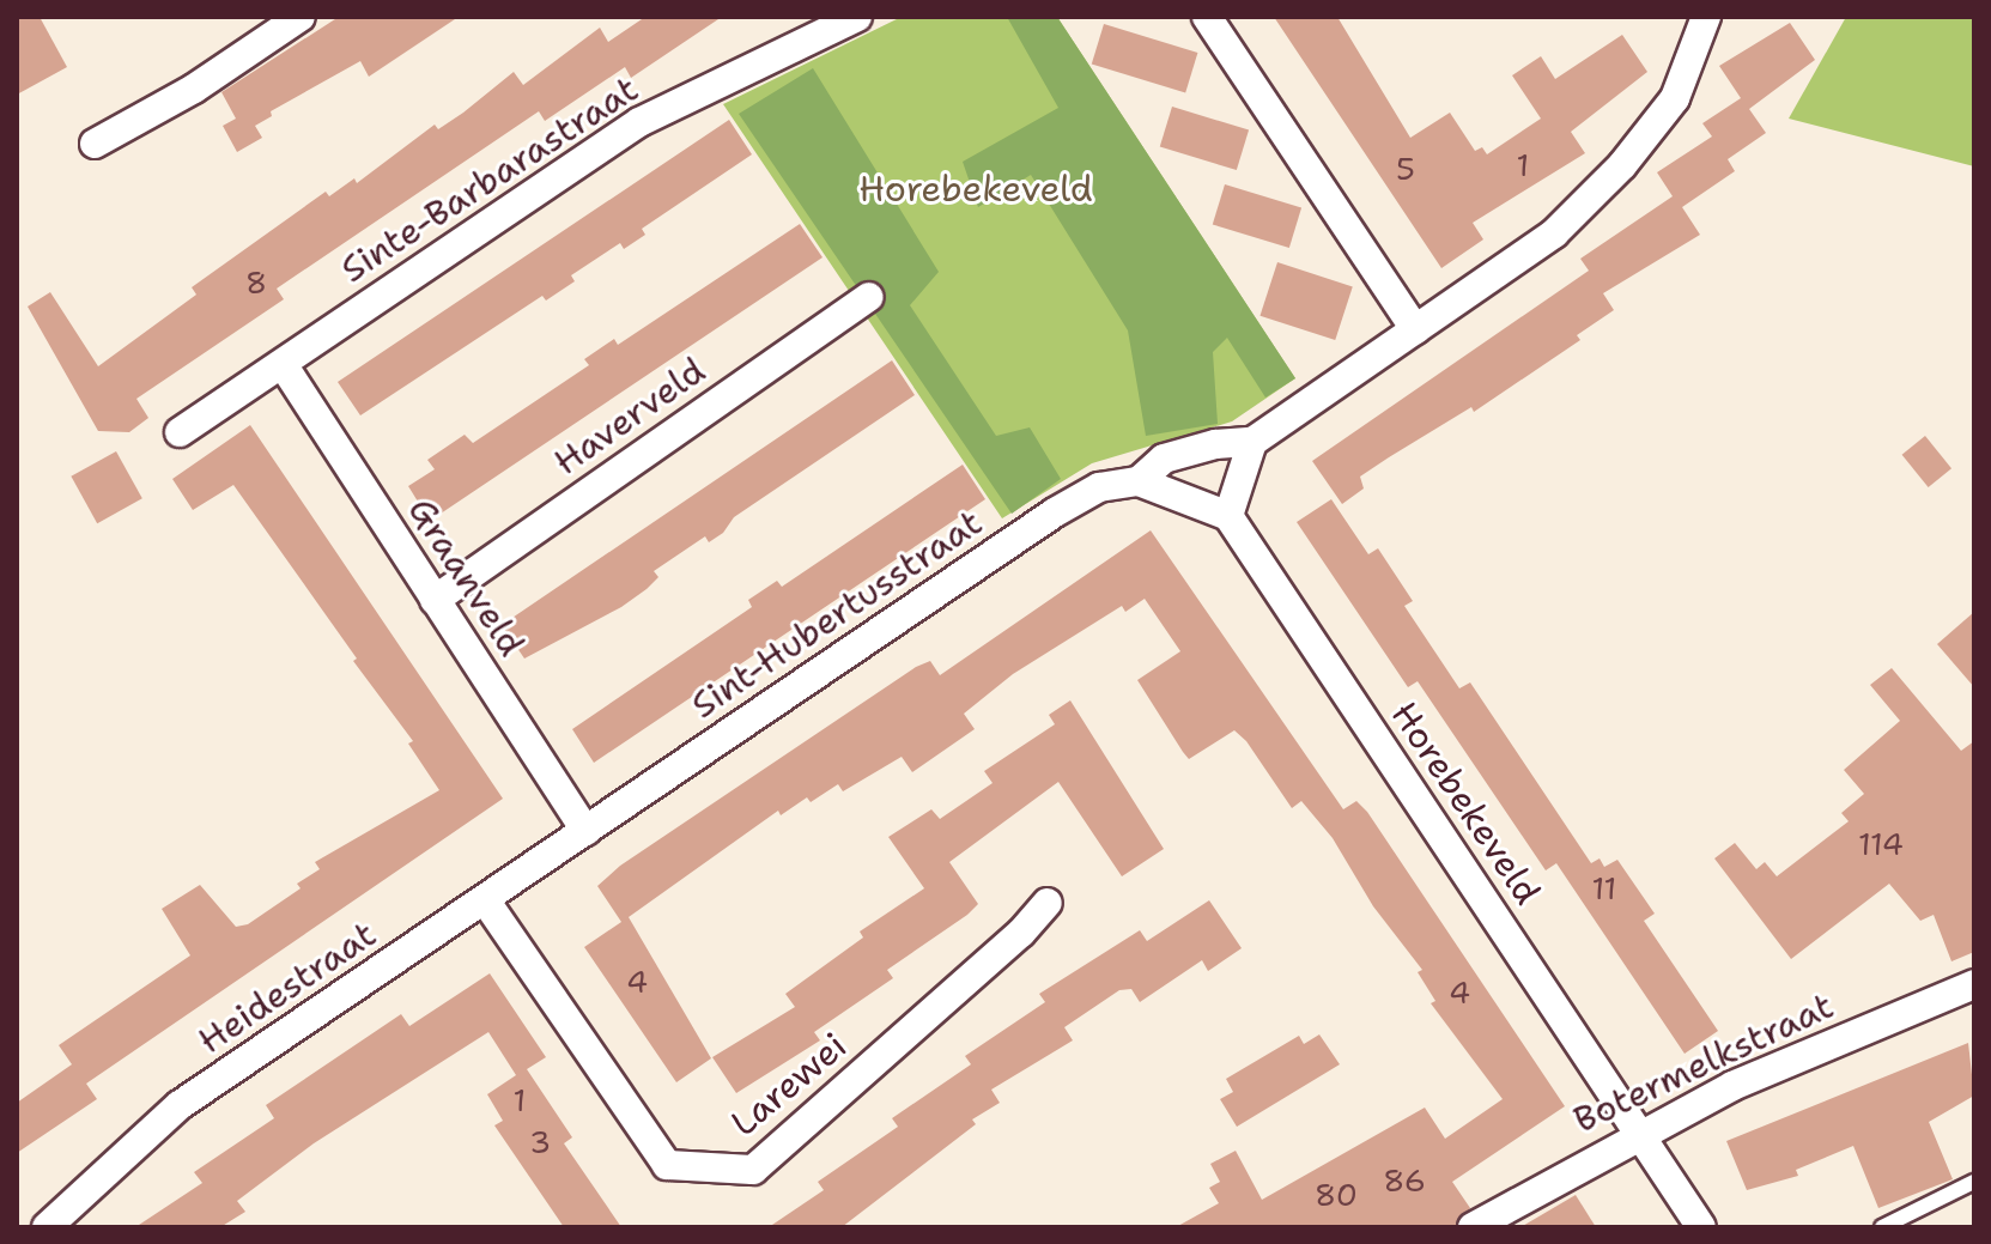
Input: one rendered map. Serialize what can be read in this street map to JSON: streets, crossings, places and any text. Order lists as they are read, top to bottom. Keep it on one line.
{"streets":{"street":["Sinte-Barbarastraat","Haverveld","Graanveld","Sint-Hubertusstraat","Horebekeveld","Heidestraat","Botermelkstraat","Larewei"]},"crossings":[["Sinte-Barbarastraat","Graanveld"],["Haverveld","Graanveld"],["Graanveld","Sint-Hubertusstraat"],["Graanveld","Heidestraat"],["Sint-Hubertusstraat","Heidestraat"],["Horebekeveld","Botermelkstraat"],["Heidestraat","Larewei"]],"parks":["Horebekeveld"],"house_numbers":["1","5","8","114","11","4","4","1","3","86","80"]}
